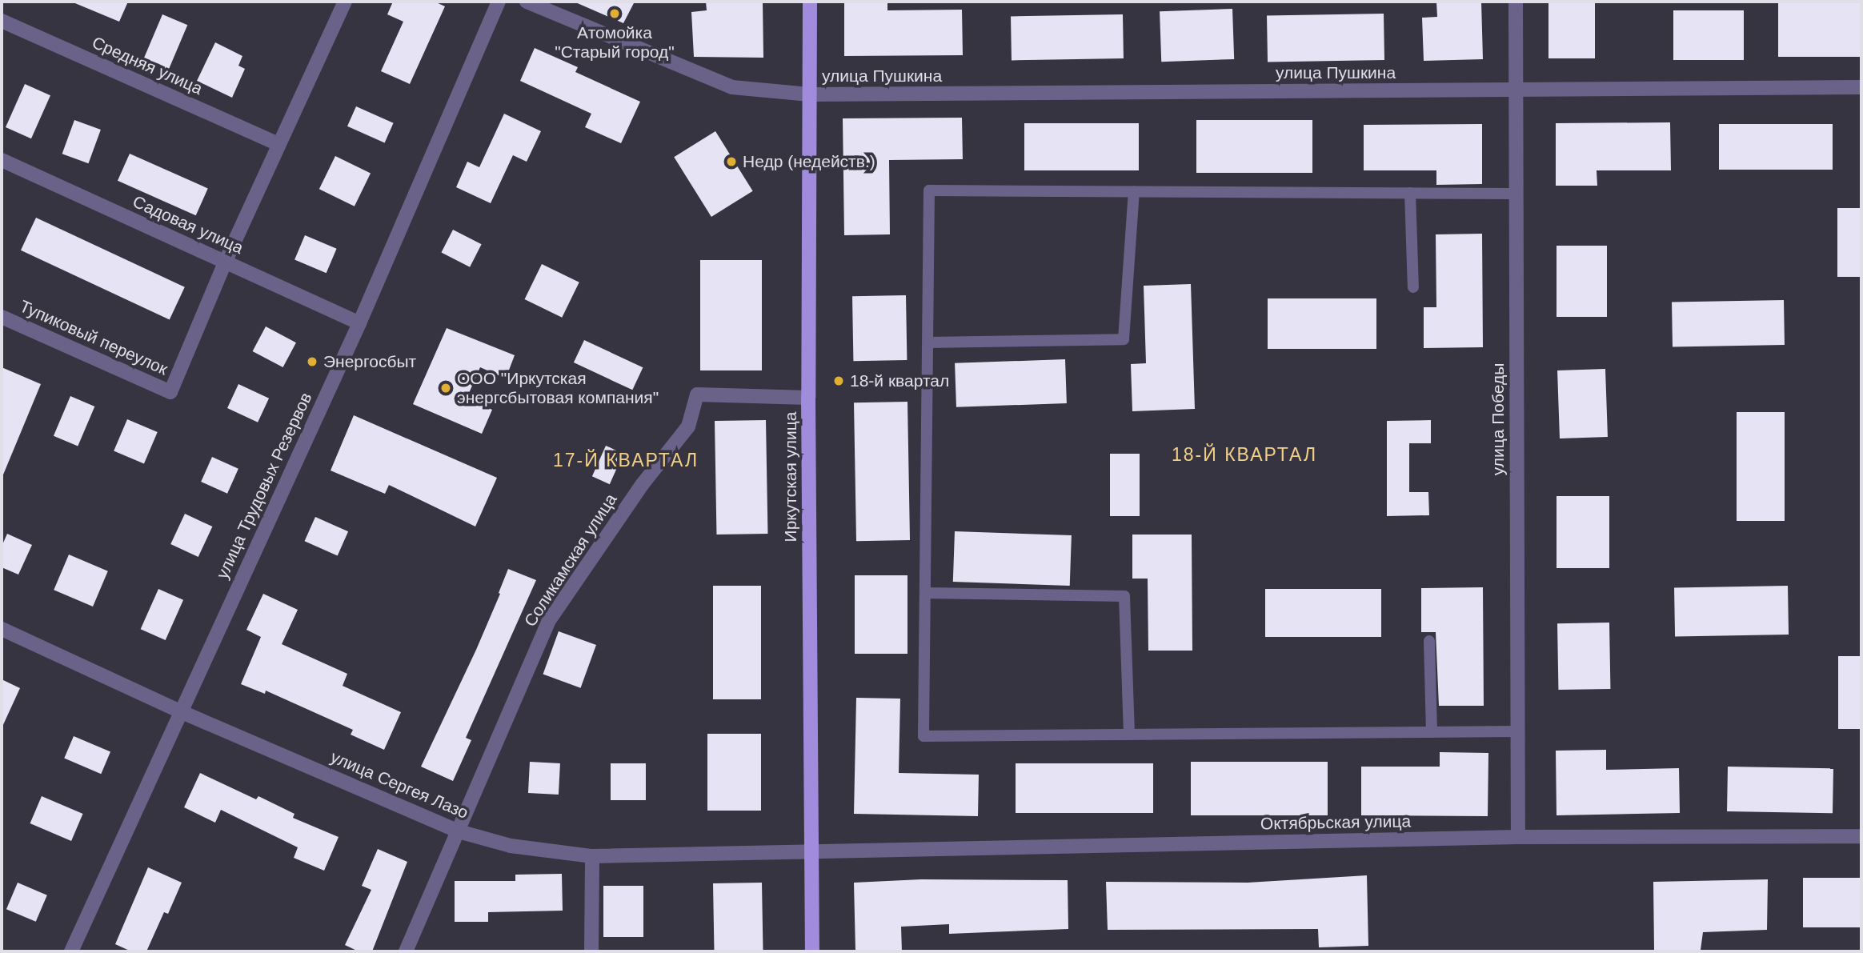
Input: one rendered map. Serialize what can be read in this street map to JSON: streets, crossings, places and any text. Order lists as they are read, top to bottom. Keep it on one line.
{"streets":{"main road":["Иркутская улица"],"street":["Средняя улица","улица Пушкина","Садовая улица","Тупиковый переулок","улица Победы","улица Трудовых Резервов","Соликамская улица","улица Сергея Лазо","Октябрьская улица"]},"crossings":[["улица Пушкина","улица Победы"],["улица Пушкина","Иркутская улица"],["Садовая улица","Тупиковый переулок"],["Садовая улица","улица Трудовых Резервов"],["улица Победы","Октябрьская улица"],["Иркутская улица","Соликамская улица"],["Иркутская улица","улица Сергея Лазо"],["Иркутская улица","Октябрьская улица"],["улица Трудовых Резервов","улица Сергея Лазо"],["Соликамская улица","улица Сергея Лазо"],["улица Сергея Лазо","Октябрьская улица"]],"districts":["18-Й КВАРТАЛ","17-Й КВАРТАЛ"],"places":["Атомойка \"Старый город\"","Недр (недейств.)","Энергосбыт","18-й квартал","ООО \"Иркутская энергсбытовая компания\""]}
